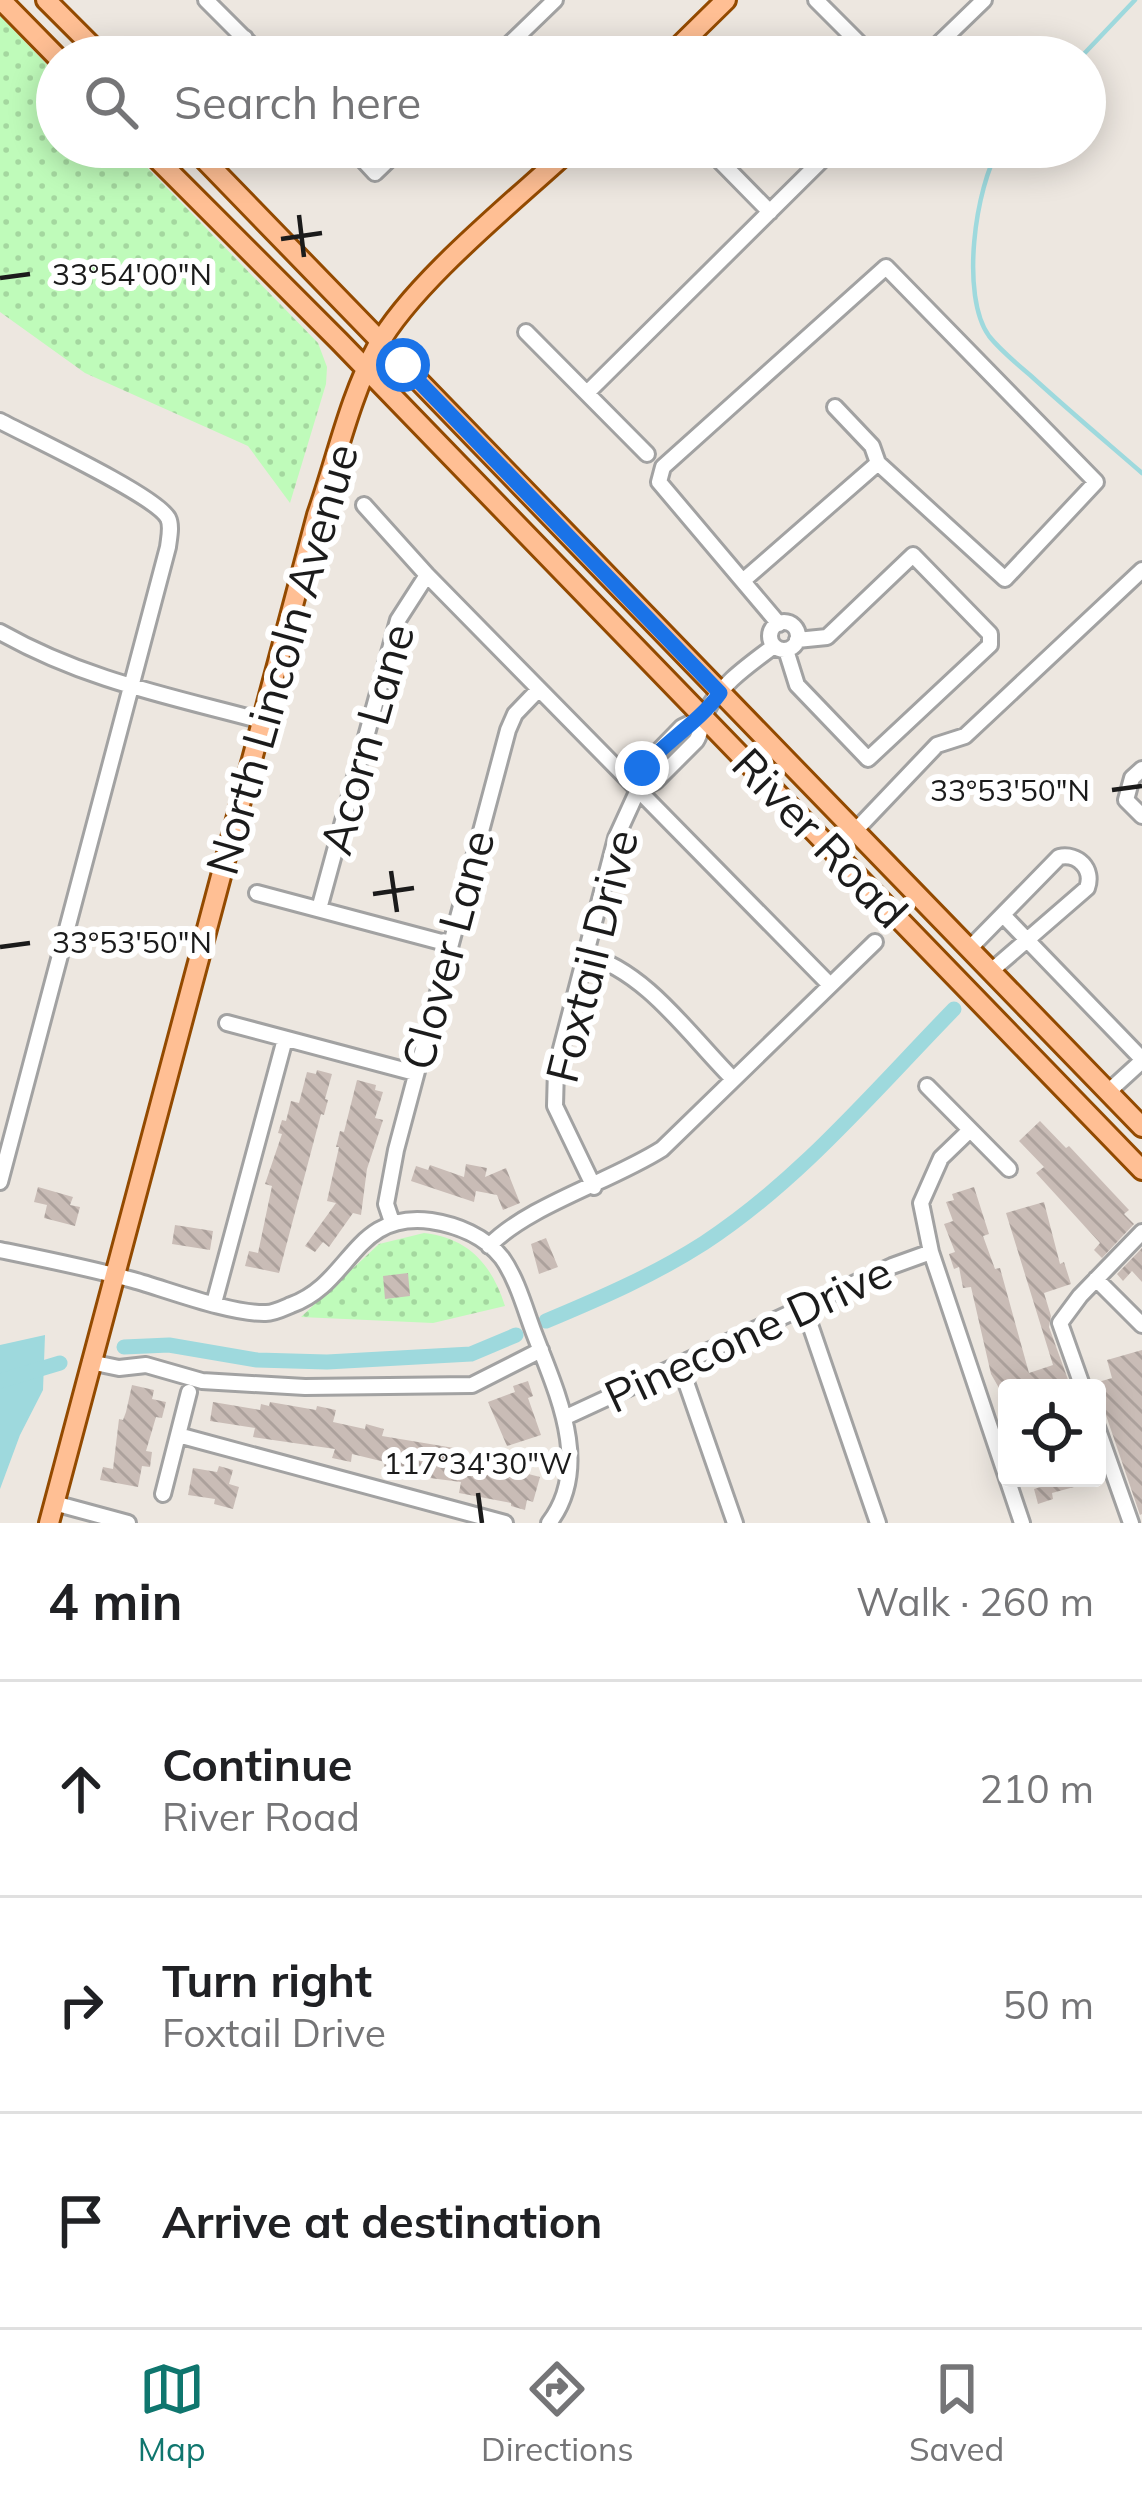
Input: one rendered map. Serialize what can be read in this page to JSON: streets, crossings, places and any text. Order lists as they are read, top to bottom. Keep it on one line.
{"streets":{"main road":["North Lincoln Avenue","River Road"],"street":["Acorn Lane","Clover Lane","Foxtail Drive","Pinecone Drive"]},"crossings":[["North Lincoln Avenue","River Road"],["River Road","Foxtail Drive"]],"page":{"search":"Search here","heading":["4 min","Walk · 260 m"],"list":[["Continue","River Road","210 m"],["Turn right","Foxtail Drive","50 m"],"Arrive at destination"],"nav":["Map","Directions","Saved"]},"coordinates":["33°54'00\"N","33°53'50\"N","117°34'30\"W"]}
